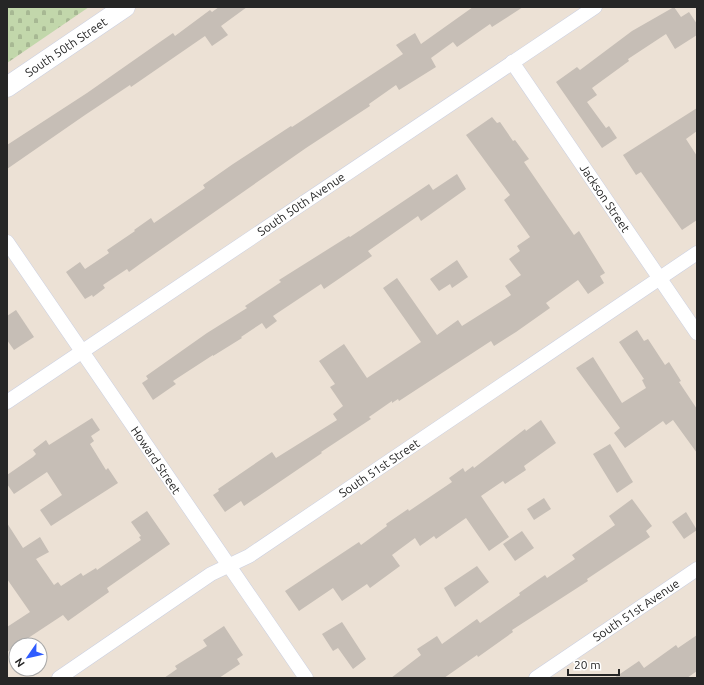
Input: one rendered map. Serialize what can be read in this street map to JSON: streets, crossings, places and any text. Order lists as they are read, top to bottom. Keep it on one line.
{"streets":{"main road":["South 50th Street"],"street":["Jackson Street","South 50th Avenue","Howard Street","South 51st Street","South 51st Avenue"]},"crossings":[["Jackson Street","South 50th Avenue"],["Jackson Street","South 51st Street"],["South 50th Avenue","Howard Street"],["Howard Street","South 51st Street"]],"scale_bar":"20 m","north":"bottom left"}
